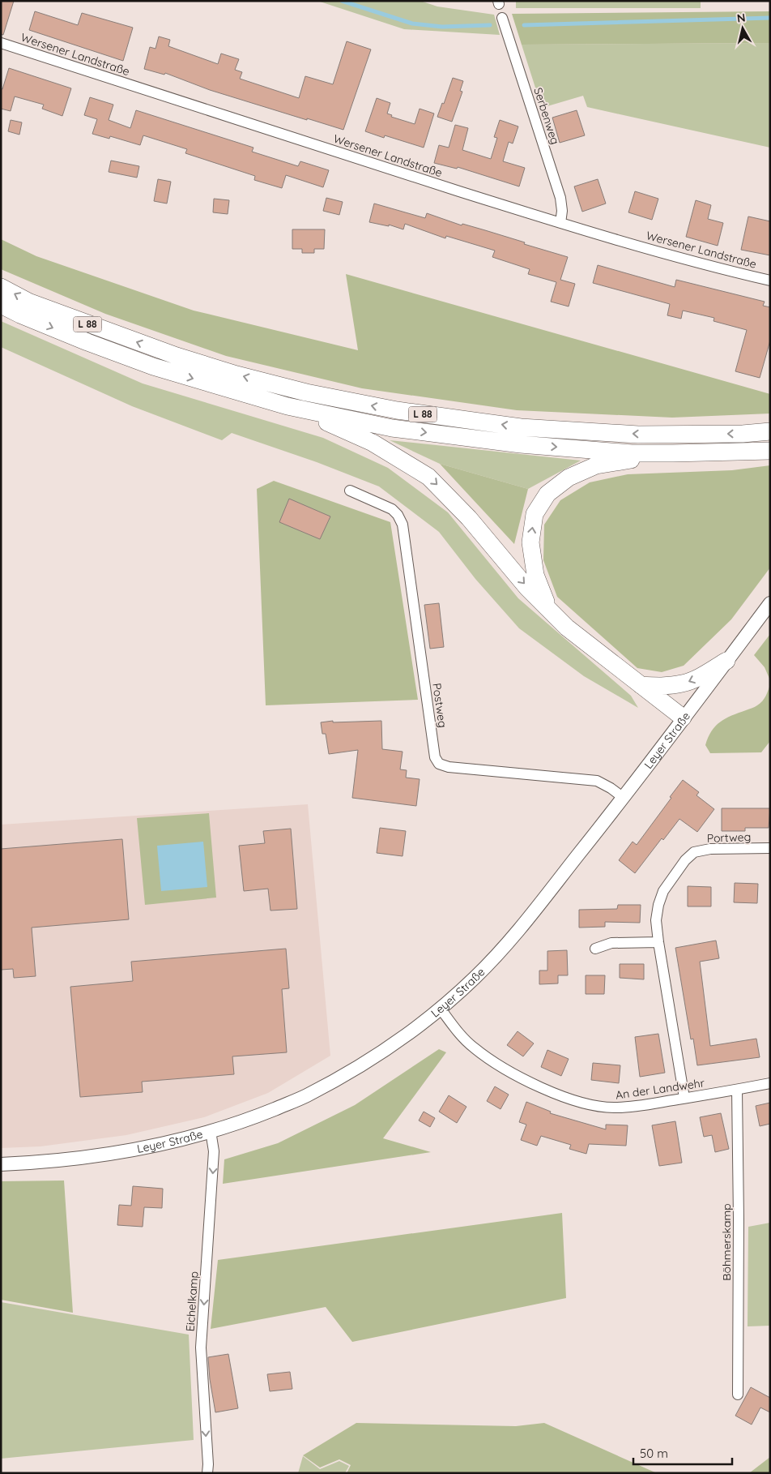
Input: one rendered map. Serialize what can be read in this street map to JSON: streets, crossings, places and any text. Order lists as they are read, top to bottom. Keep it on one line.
{"streets":{"highway":["L 88"],"street":["Wersener Landstraße","Serbenweg","Postweg","Leyer Straße","Portweg","An der Landwehr","Böhmerskamp","Eichelkamp"]},"crossings":[["Wersener Landstraße","Serbenweg"],["Postweg","Leyer Straße"],["Leyer Straße","An der Landwehr"],["Leyer Straße","Eichelkamp"],["Portweg","An der Landwehr"],["An der Landwehr","Böhmerskamp"]],"one_way":["Eichelkamp"],"scale_bar":"50 m","north":"top"}
